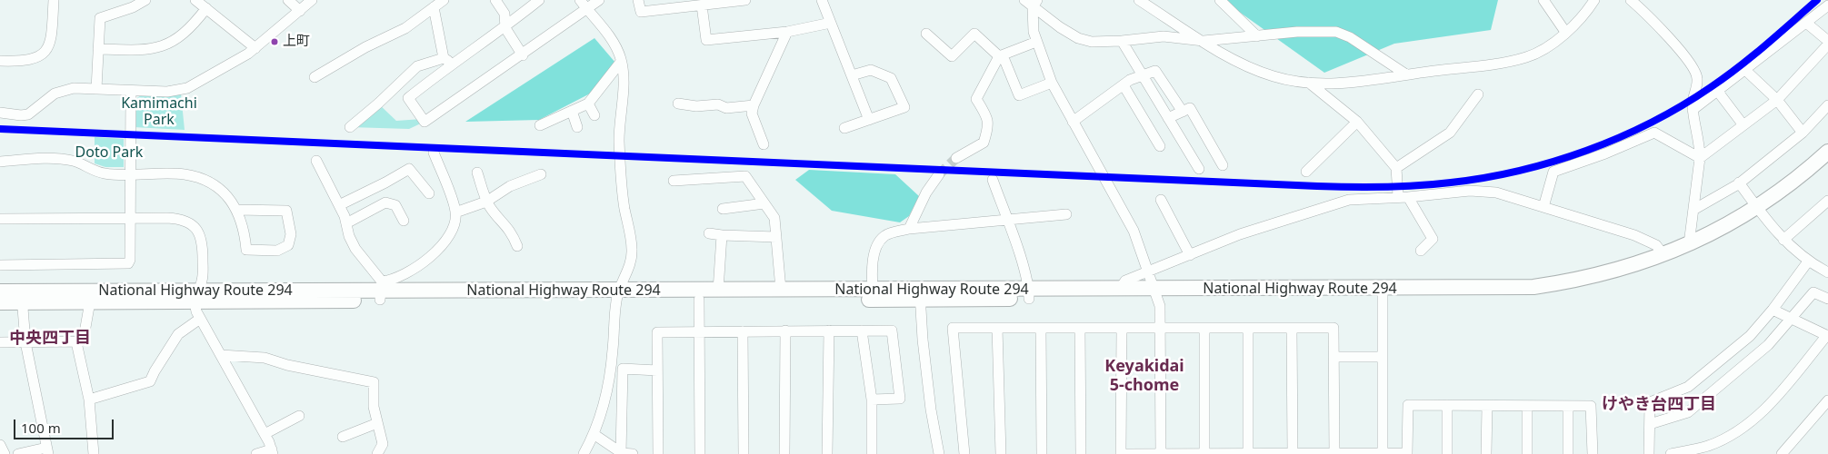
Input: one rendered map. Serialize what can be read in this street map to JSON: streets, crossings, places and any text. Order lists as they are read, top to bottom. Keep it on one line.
{"streets":{"highway":["National Highway Route 294"]},"districts":["中央四丁目","Keyakidai 5-chome","けやき台四丁目"],"parks":["Kamimachi Park","Doto Park"],"places":["上町"],"scale_bar":"100 m"}
